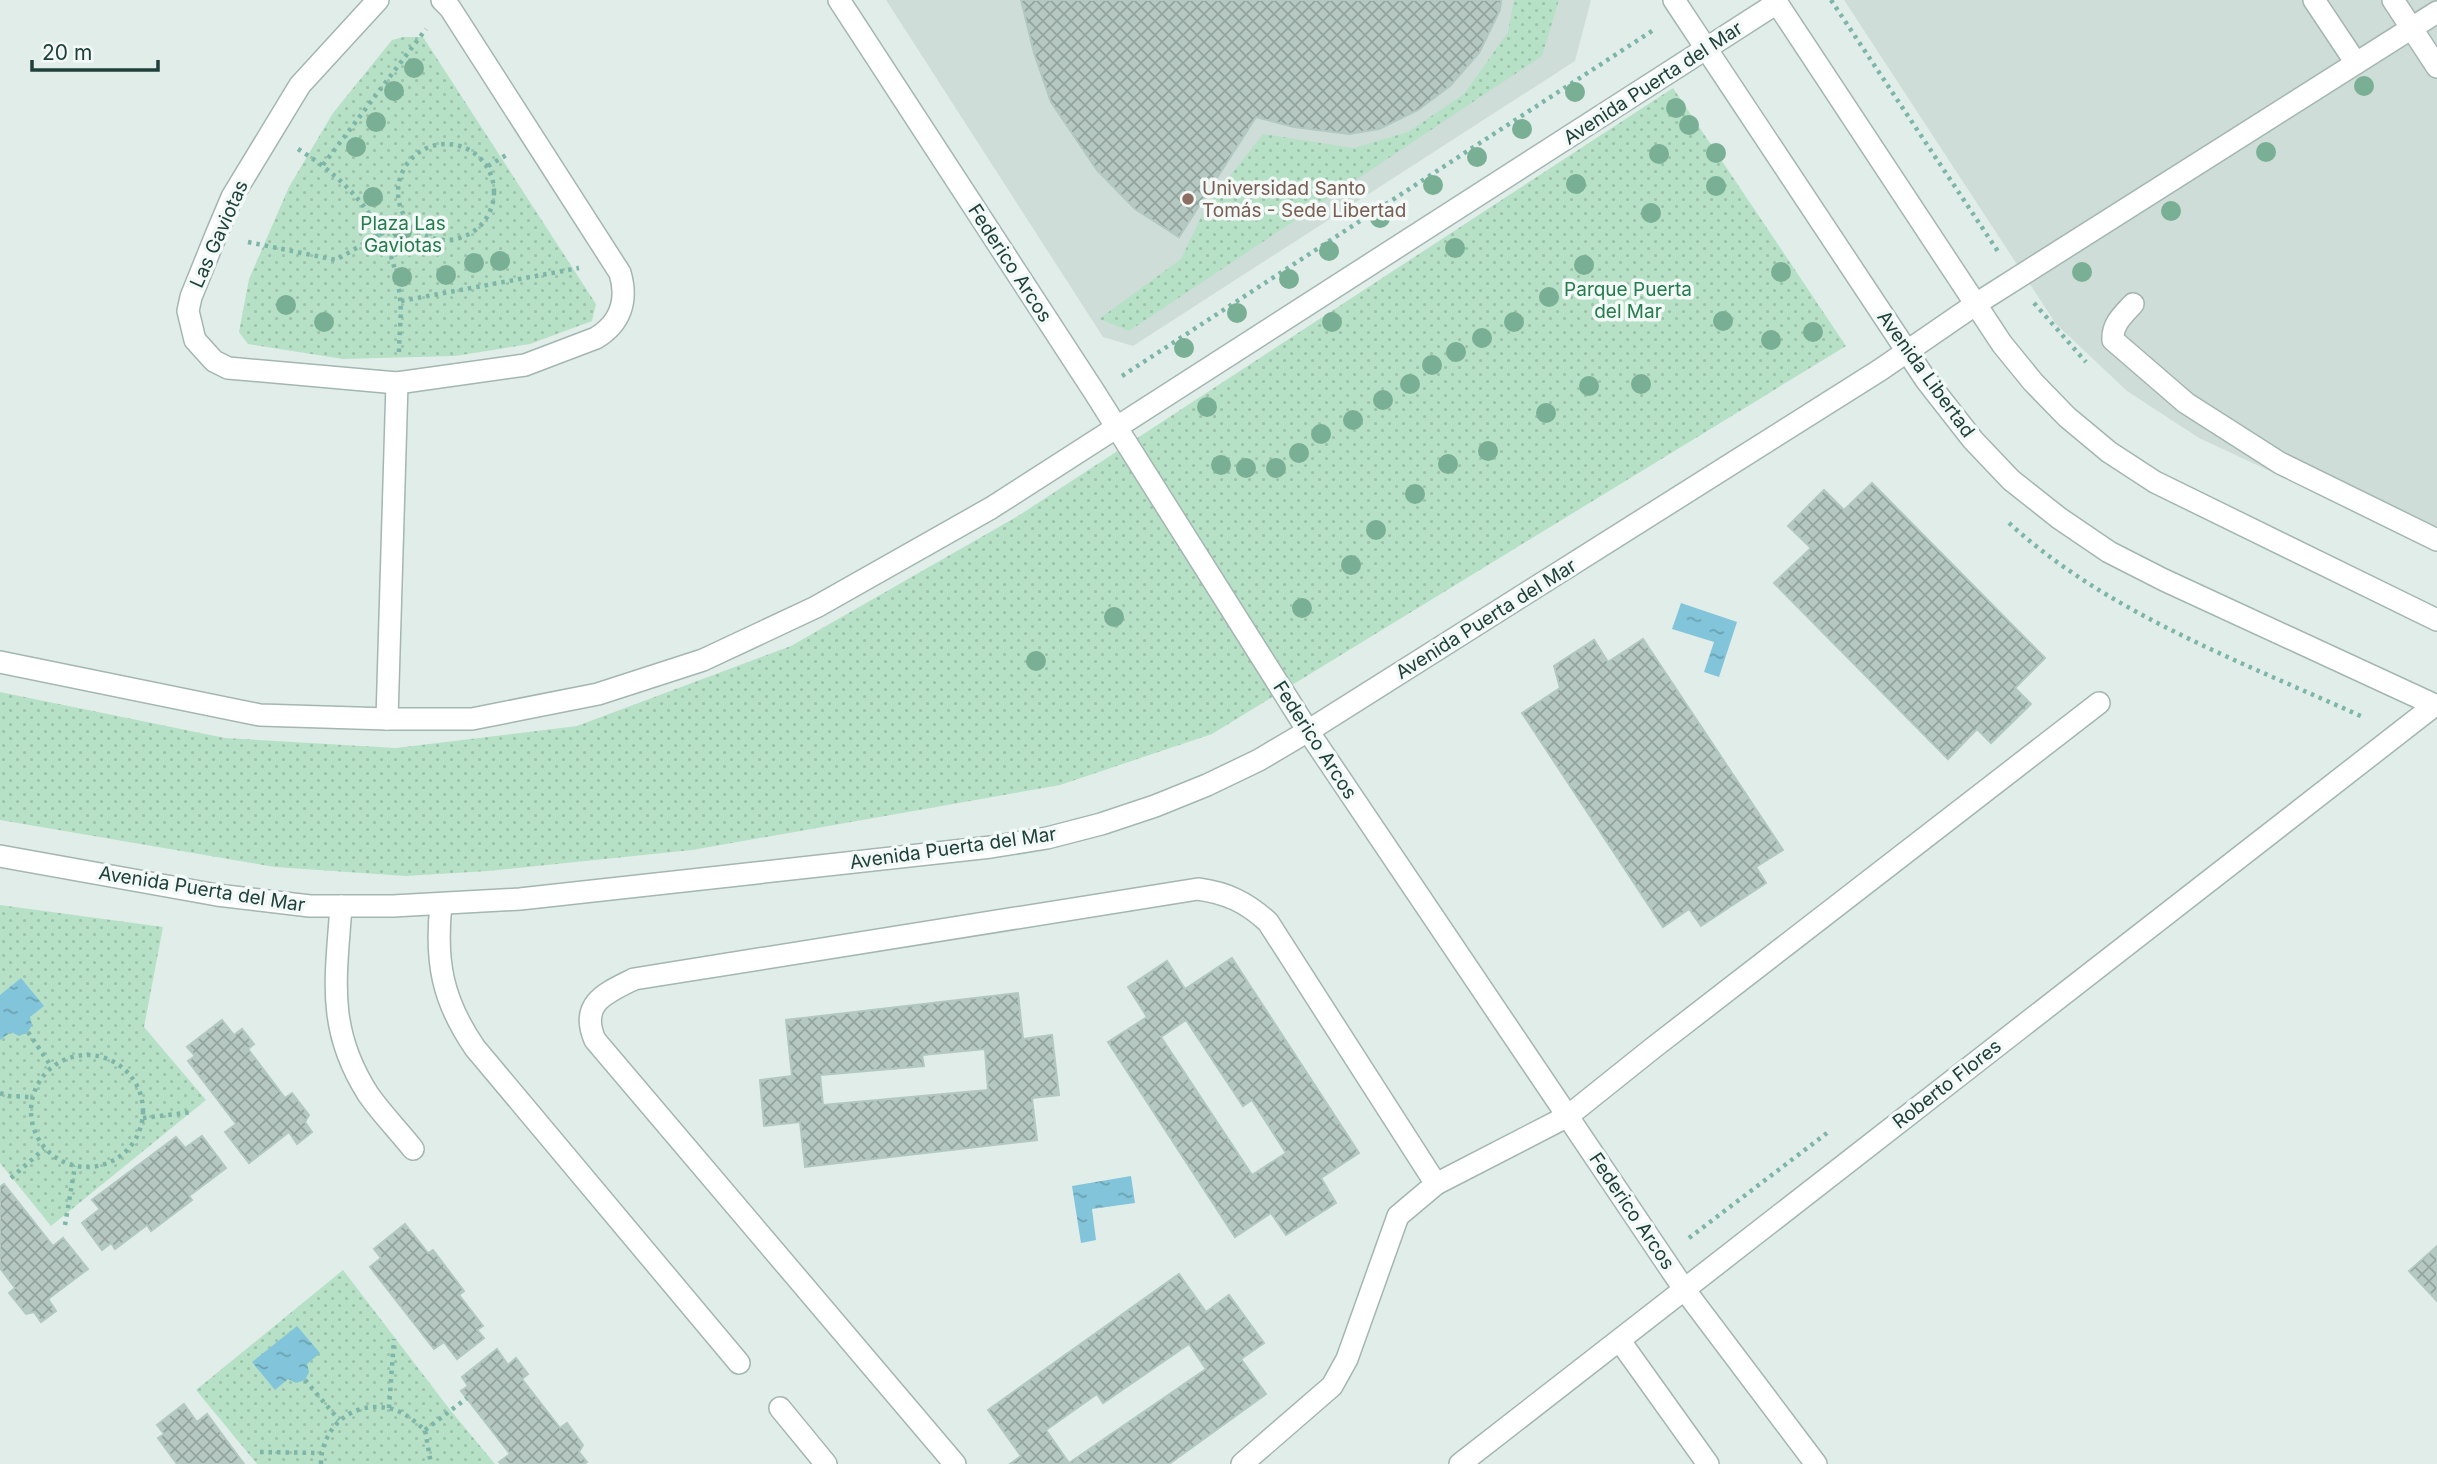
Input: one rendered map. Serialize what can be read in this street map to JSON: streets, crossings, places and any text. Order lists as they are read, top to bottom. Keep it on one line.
{"streets":{"street":["Avenida Puerta del Mar","Las Gaviotas","Federico Arcos","Avenida Libertad","Roberto Flores"]},"crossings":[["Avenida Puerta del Mar","Federico Arcos"],["Avenida Puerta del Mar","Avenida Libertad"],["Federico Arcos","Roberto Flores"],["Avenida Libertad","Roberto Flores"]],"parks":["Plaza Las Gaviotas","Parque Puerta del Mar"],"places":["Universidad Santo Tomás - Sede Libertad"],"scale_bar":"20 m"}
